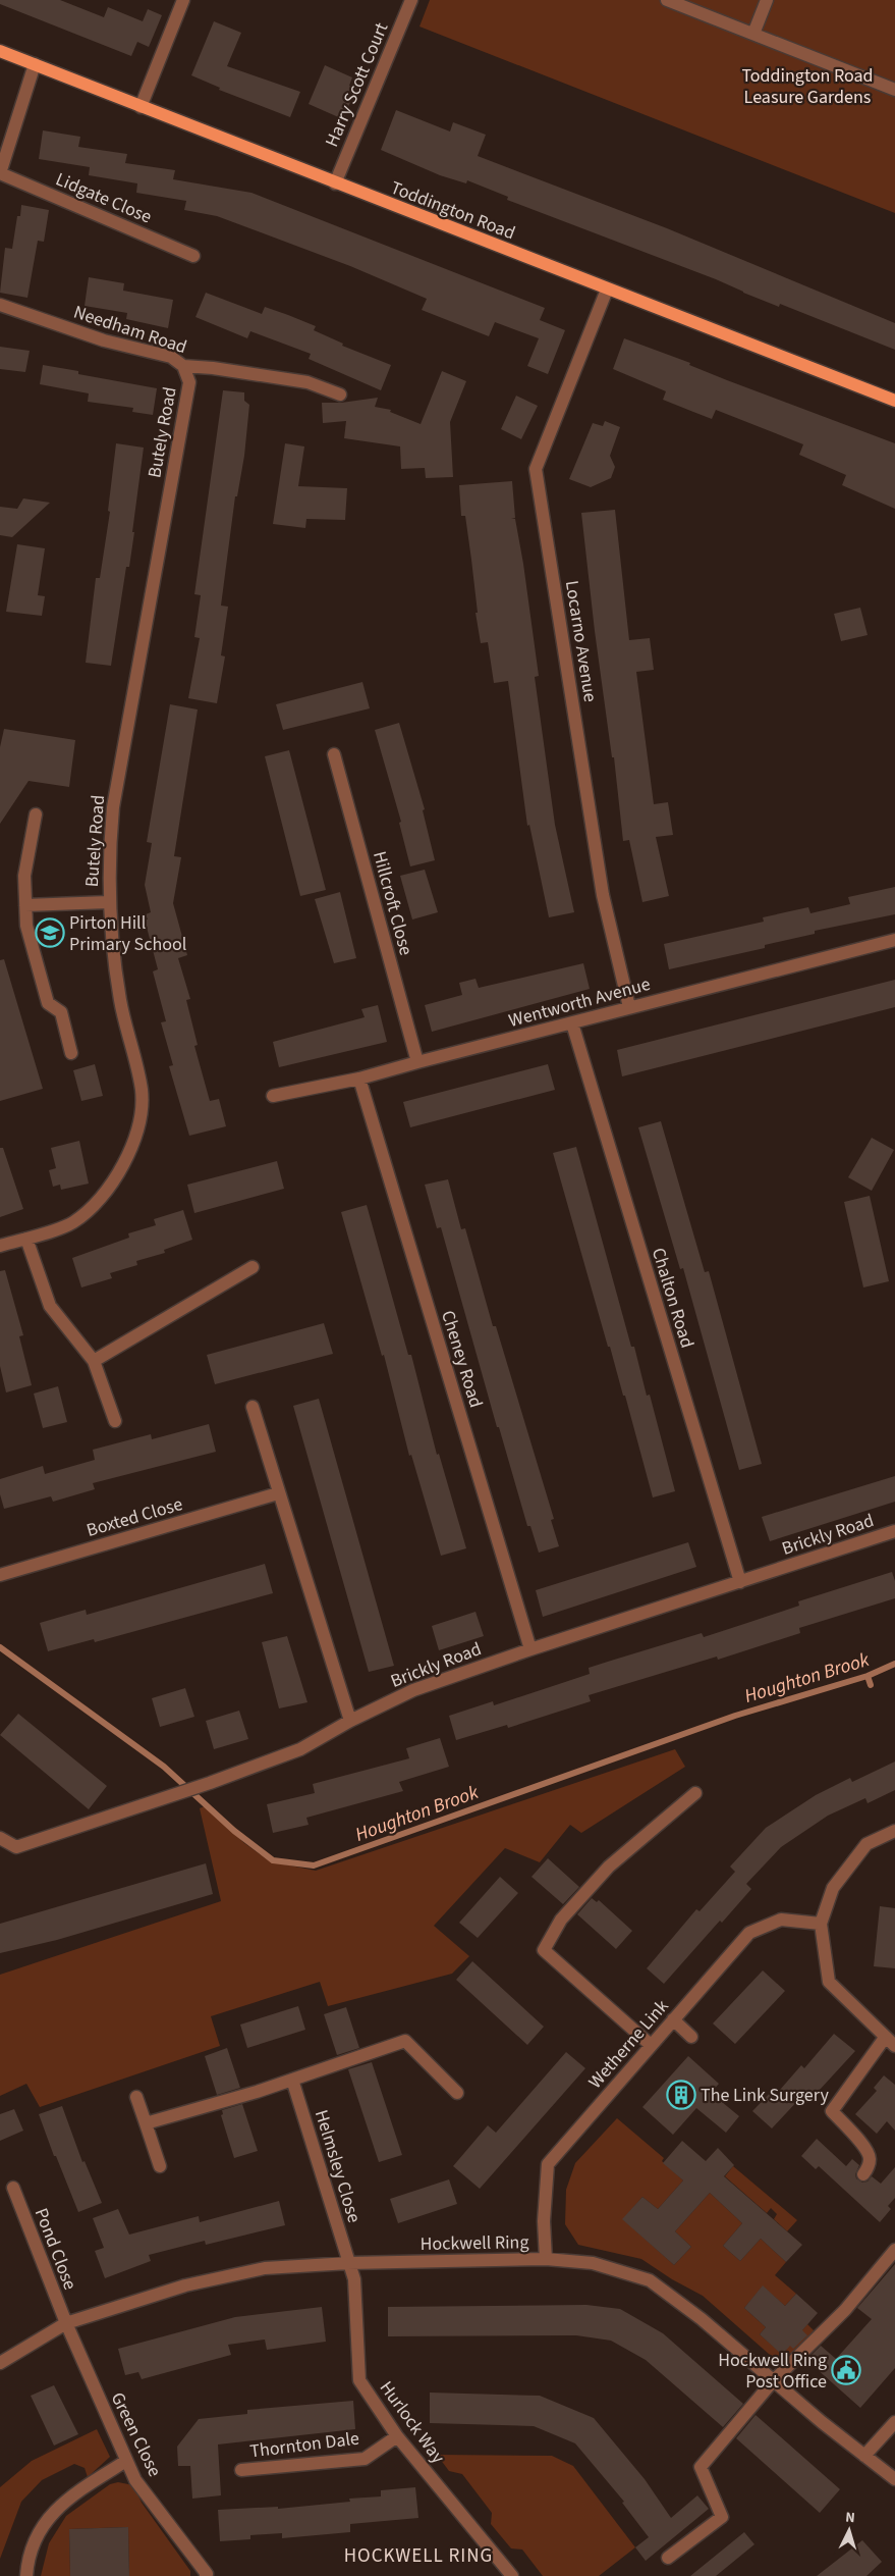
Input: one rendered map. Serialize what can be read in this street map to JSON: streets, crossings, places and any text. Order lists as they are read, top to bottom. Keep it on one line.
{"streets":{"main road":["Toddington Road"],"street":["Harry Scott Court","Lidgate Close","Needham Road","Butely Road","Locarno Avenue","Hillcroft Close","Wentworth Avenue","Chalton Road","Cheney Road","Boxted Close","Brickly Road","Wetherne Link","Helmsley Close","Hockwell Ring","Pond Close","Hurlock Way","Green Close","Thornton Dale"]},"crossings":[["Harry Scott Court","Toddington Road"],["Toddington Road","Locarno Avenue"],["Needham Road","Butely Road"],["Locarno Avenue","Wentworth Avenue"],["Hillcroft Close","Wentworth Avenue"],["Wentworth Avenue","Chalton Road"],["Wentworth Avenue","Cheney Road"],["Chalton Road","Brickly Road"],["Cheney Road","Brickly Road"],["Wetherne Link","Hockwell Ring"],["Helmsley Close","Hockwell Ring"],["Helmsley Close","Hurlock Way"],["Hockwell Ring","Pond Close"],["Hockwell Ring","Hurlock Way"],["Hockwell Ring","Green Close"],["Pond Close","Green Close"],["Hurlock Way","Thornton Dale"]],"districts":["HOCKWELL RING"],"water":["Houghton Brook"],"parks":["Toddington Road Leasure Gardens"],"places":{"school or university":["Pirton Hill Primary School"],"building":["The Link Surgery"],"public building":["Hockwell Ring Post Office"]},"north":"top"}
